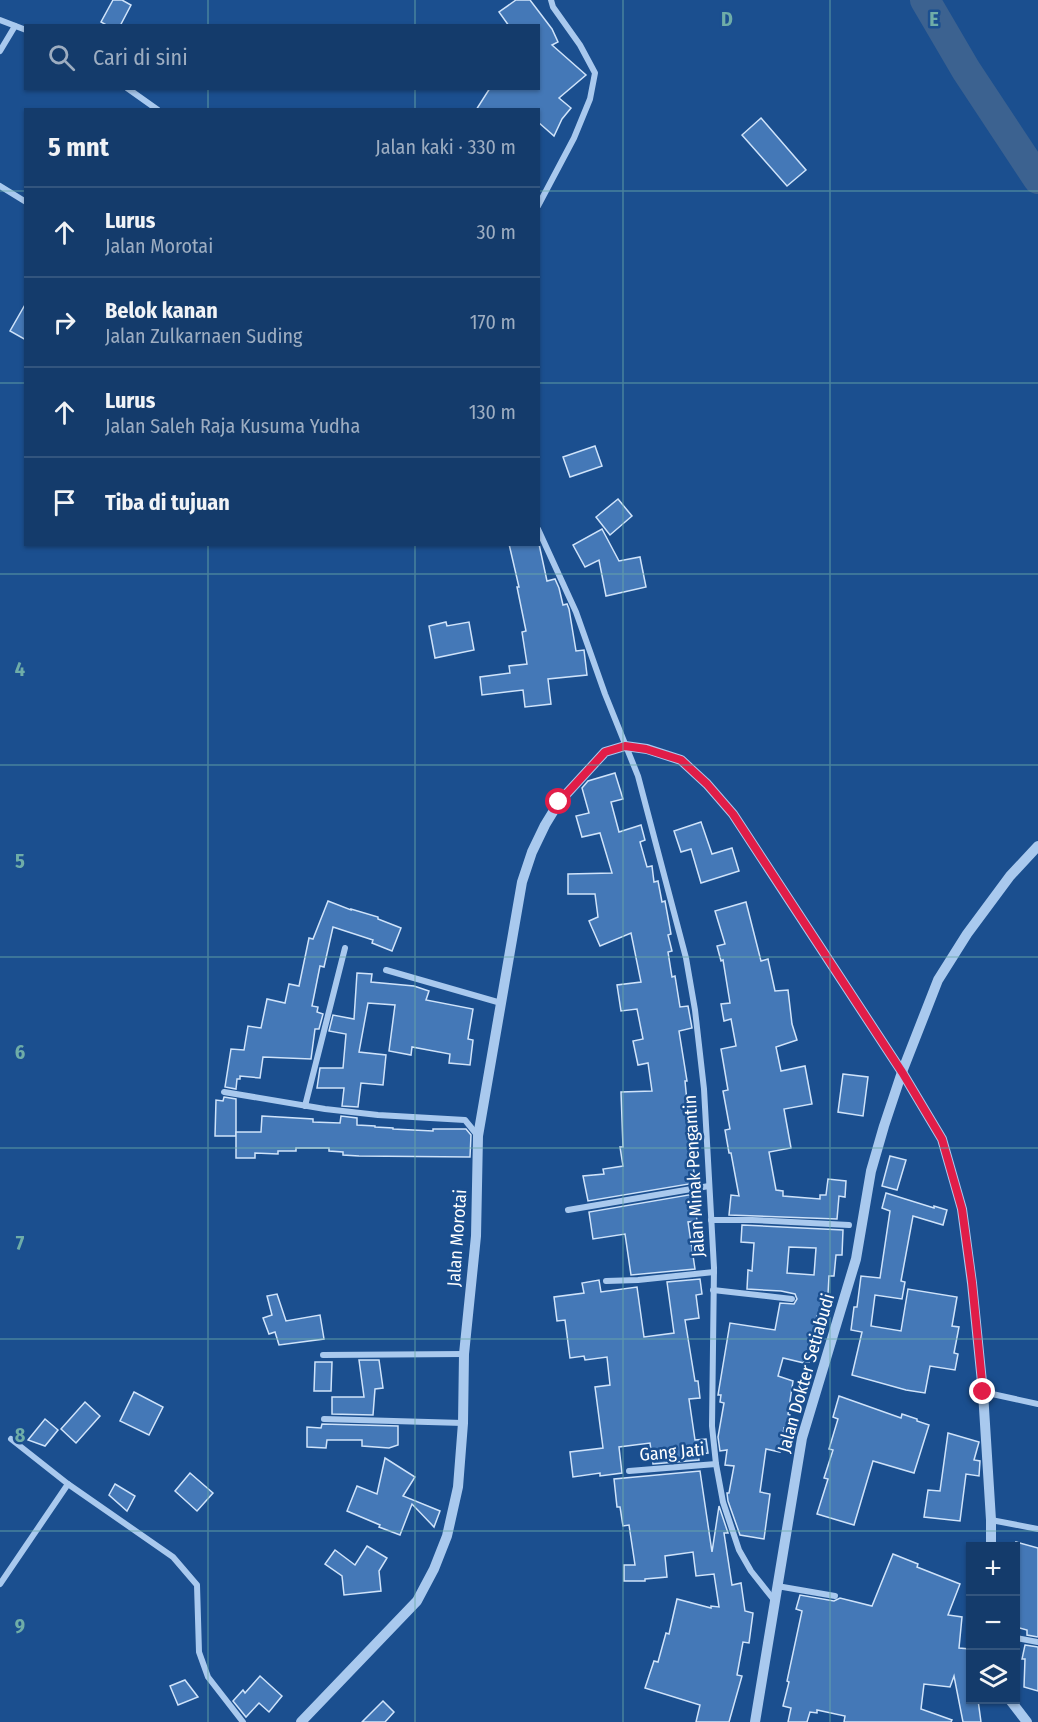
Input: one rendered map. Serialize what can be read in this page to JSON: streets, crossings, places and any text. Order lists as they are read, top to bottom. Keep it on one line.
{"streets":{"street":["Jalan Minak Pengantin","Jalan Morotai","Jalan Dokter Setiabudi","Gang Jati"]},"crossings":[["Jalan Minak Pengantin","Jalan Morotai"],["Jalan Minak Pengantin","Jalan Dokter Setiabudi"],["Jalan Minak Pengantin","Gang Jati"]],"page":{"search":"Cari di sini","heading":["5 mnt","Jalan kaki · 330 m"],"list":[["Lurus","Jalan Morotai","30 m"],["Belok kanan","Jalan Zulkarnaen Suding","170 m"],["Lurus","Jalan Saleh Raja Kusuma Yudha","130 m"],"Tiba di tujuan"],"map_buttons":["+","−"]},"grid":{"columns":["D","E"],"rows":["4","5","6","7","8","9"]}}
